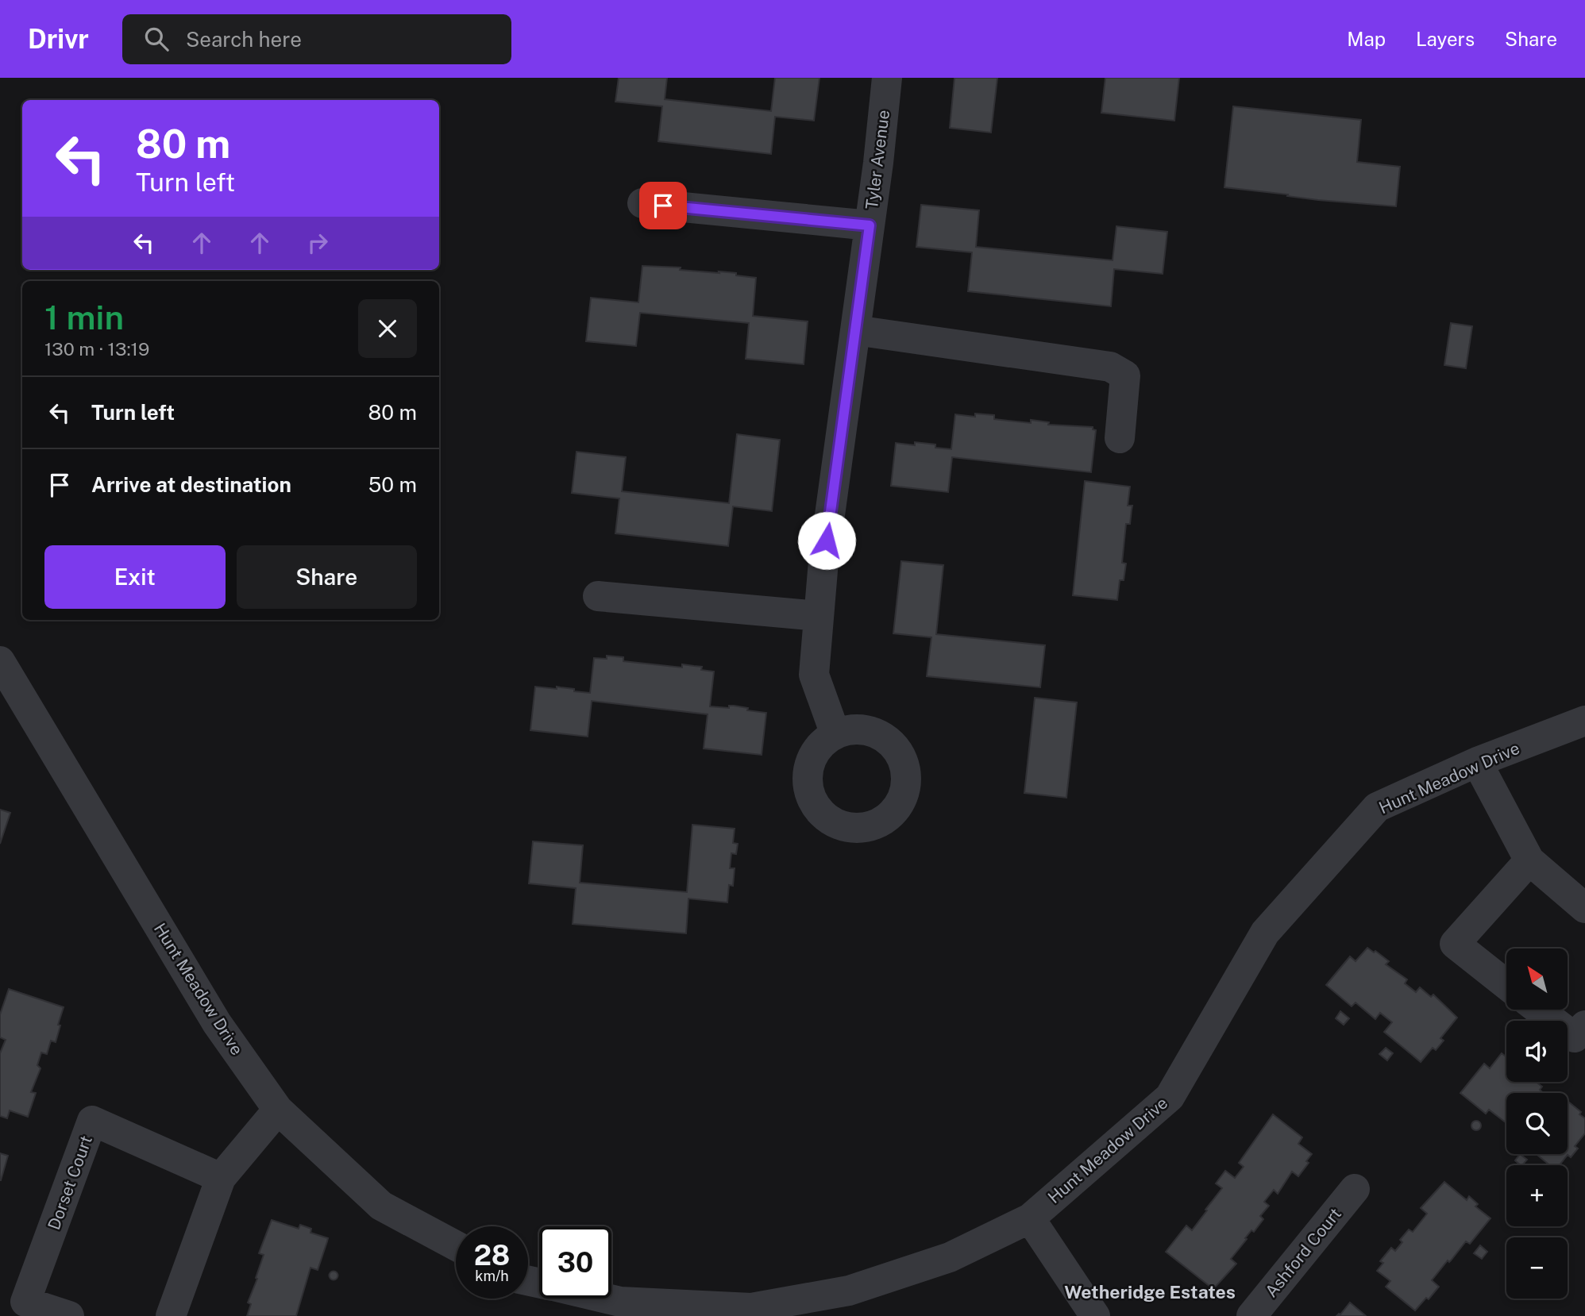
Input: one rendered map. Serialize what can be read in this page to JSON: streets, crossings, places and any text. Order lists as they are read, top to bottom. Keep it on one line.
{"streets":{"street":["Tyler Avenue","Hunt Meadow Drive","Dorset Court","Ashford Court"]},"districts":["Wetheridge Estates"],"north":"top left","page":{"header":"Drivr","search":"Search here","nav":["Map","Layers","Share"],"turn":["80 m","Turn left"],"heading":["1 min","130 m · 13:19"],"list":[{"name":"Turn left","value":"80 m"},{"name":"Arrive at destination","value":"50 m"}],"buttons":["Exit","Share"],"map_buttons":["+","−"],"speed":"28 km/h","limit":"30"}}
